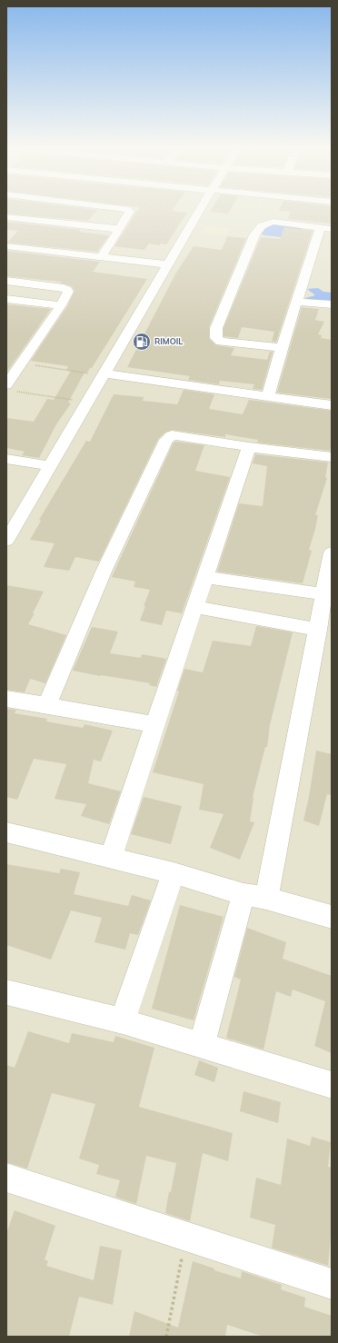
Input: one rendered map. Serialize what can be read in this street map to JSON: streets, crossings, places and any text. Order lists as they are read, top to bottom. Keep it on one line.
{"places":{"fuel station":["RIMOIL"]}}
